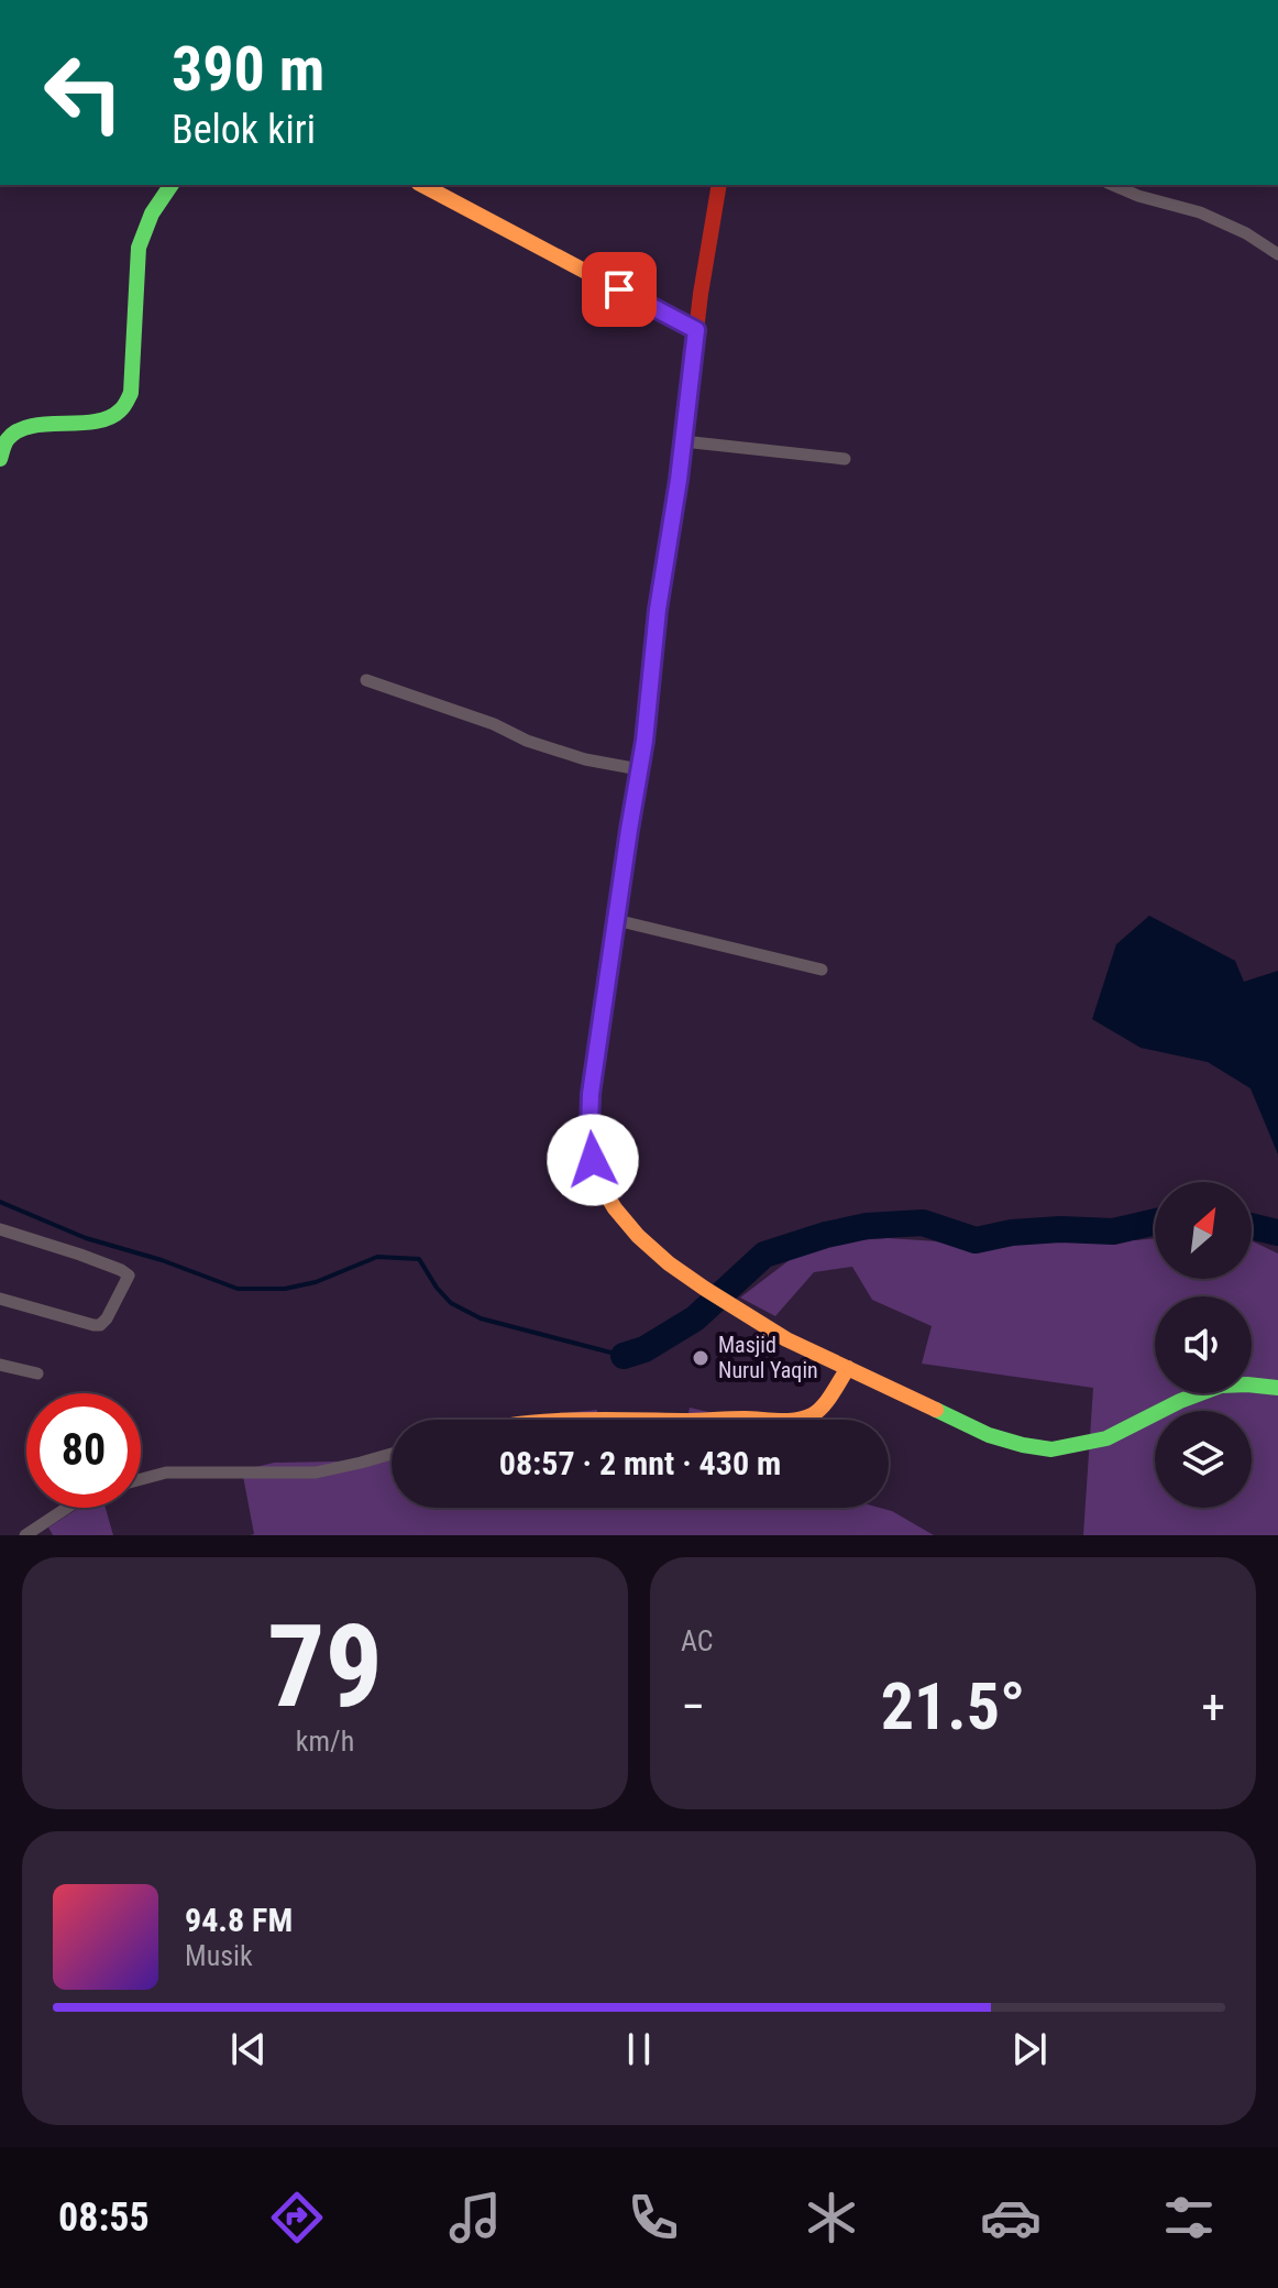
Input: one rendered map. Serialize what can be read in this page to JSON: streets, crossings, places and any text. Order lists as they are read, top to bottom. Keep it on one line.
{"places":["Masjid Nurul Yaqin"],"north":"top right","page":{"turn":["390 m","Belok kiri"],"limit":"80","trip":"08:57 · 2 mnt · 430 m","tile":[["79","km/h"],"AC"],"heat":["−","21.5°","+"],"song":["94.8 FM","Musik"],"tabs":"08:55"}}
